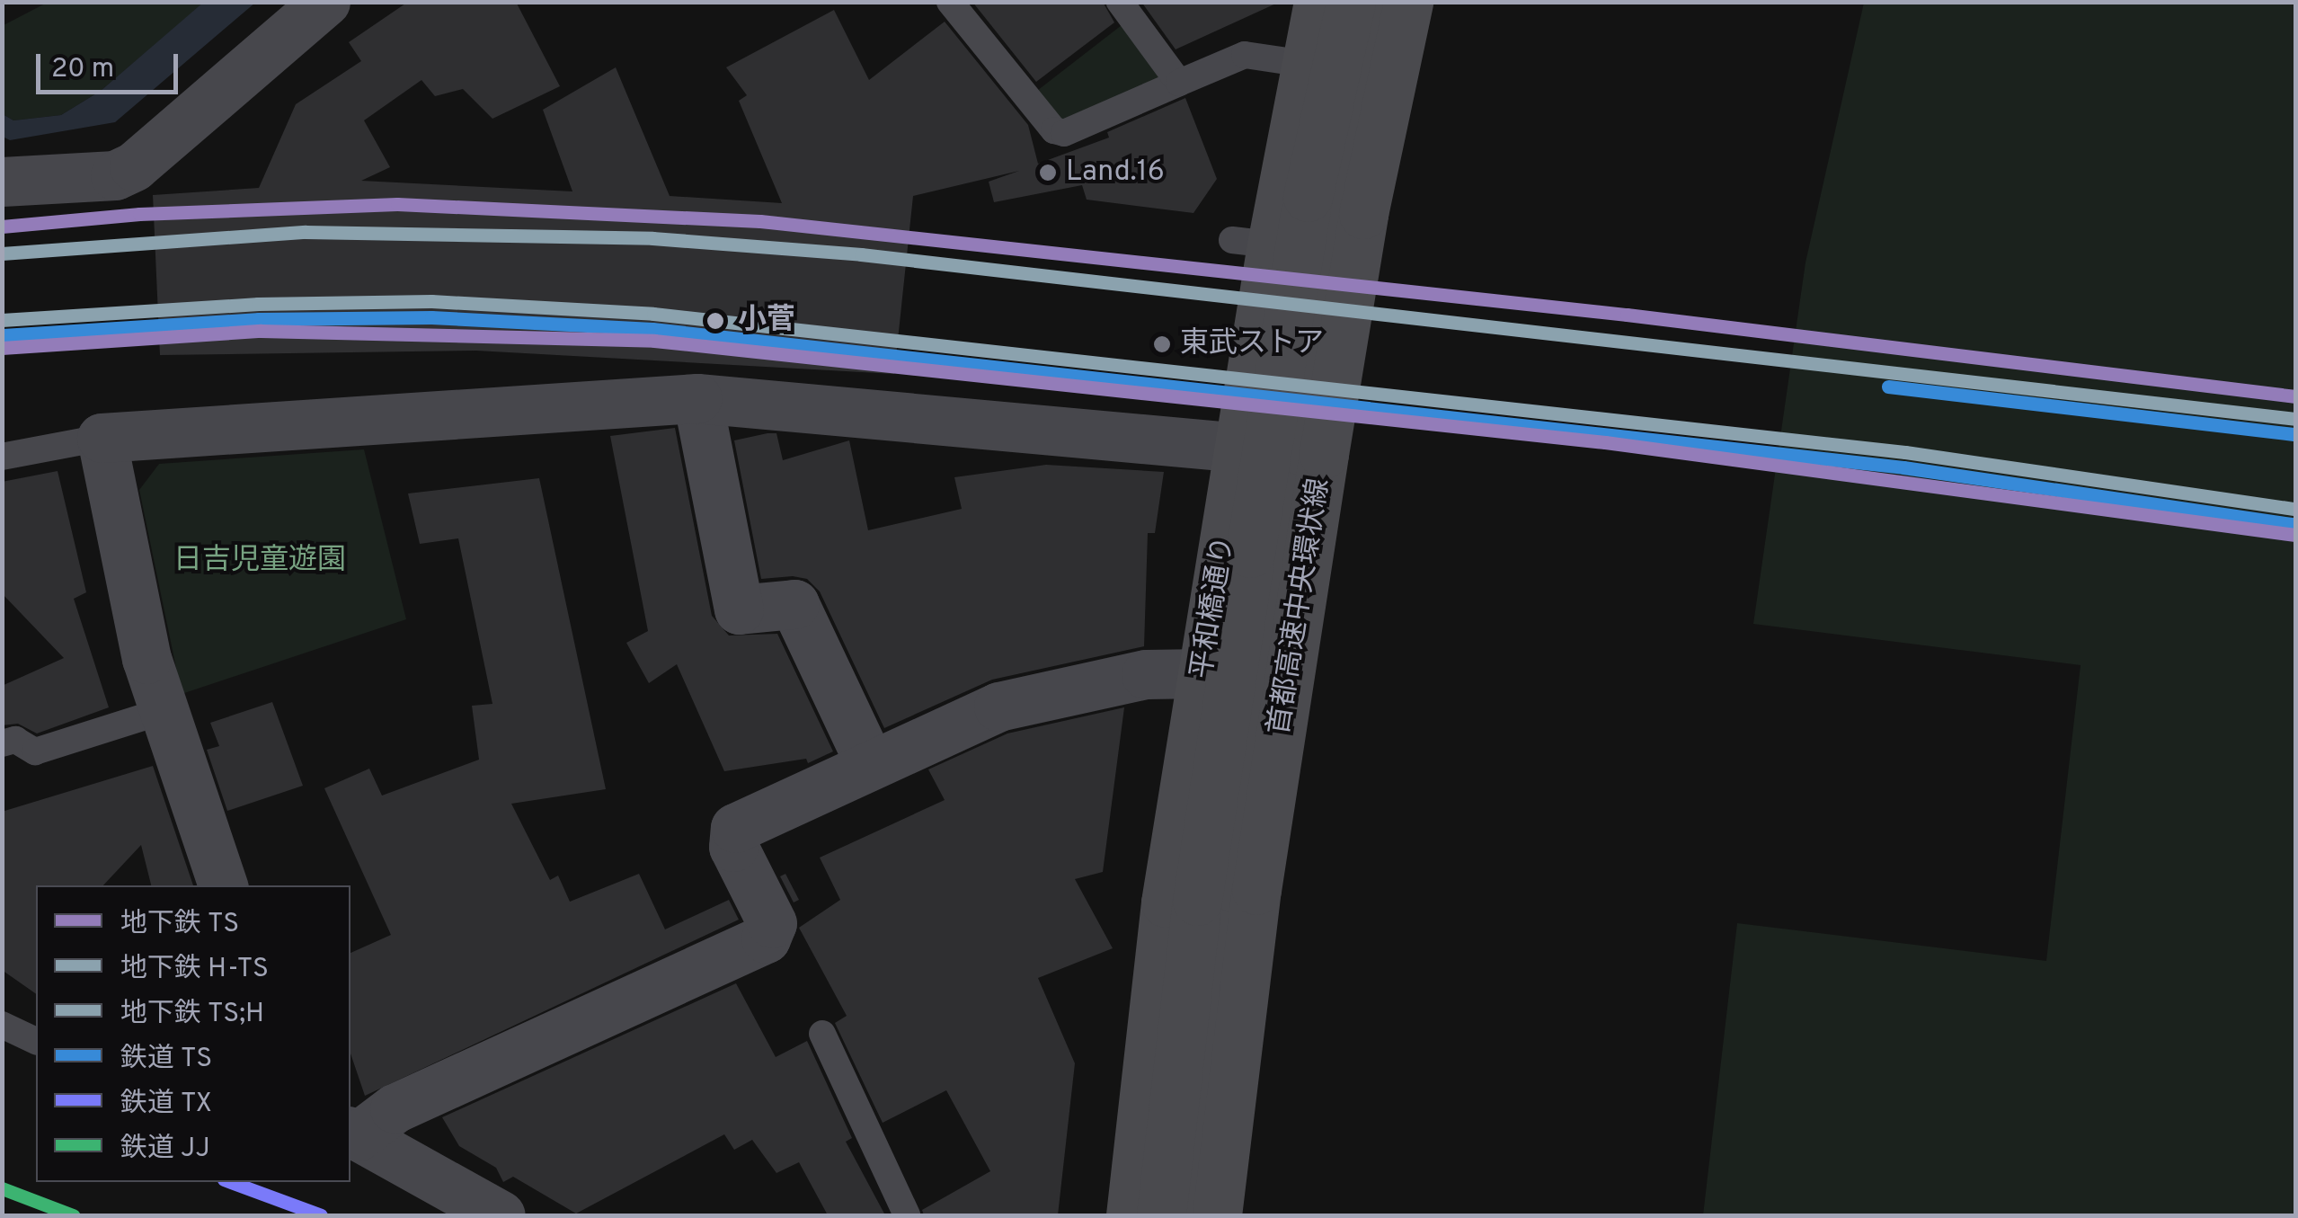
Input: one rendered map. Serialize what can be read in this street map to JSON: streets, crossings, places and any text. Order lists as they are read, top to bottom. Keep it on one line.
{"streets":{"main road":["首都高速中央環状線","平和橋通り"]},"parks":["日吉児童遊園"],"places":["Land.16","小菅","東武ストア"],"lines":["metro line TS","metro line TS;H","metro line H-TS","rail line TS","rail line TX","rail line JJ"],"legend":["地下鉄 TS","地下鉄 H-TS","地下鉄 TS;H","鉄道 TS","鉄道 TX","鉄道 JJ"],"scale_bar":"20 m"}
